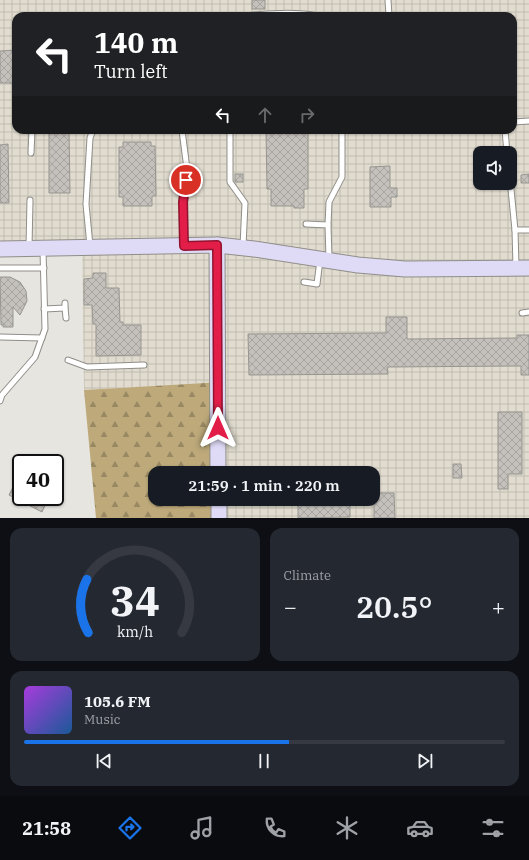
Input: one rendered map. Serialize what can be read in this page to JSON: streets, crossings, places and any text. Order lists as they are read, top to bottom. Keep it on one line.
{"page":{"turn":["140 m","Turn left"],"limit":"40","trip":"21:59 · 1 min · 220 m","tile":"Climate","heat":["−","20.5°","+"],"song":["105.6 FM","Music"],"tabs":"21:58","gauge":["34","km/h"]}}
